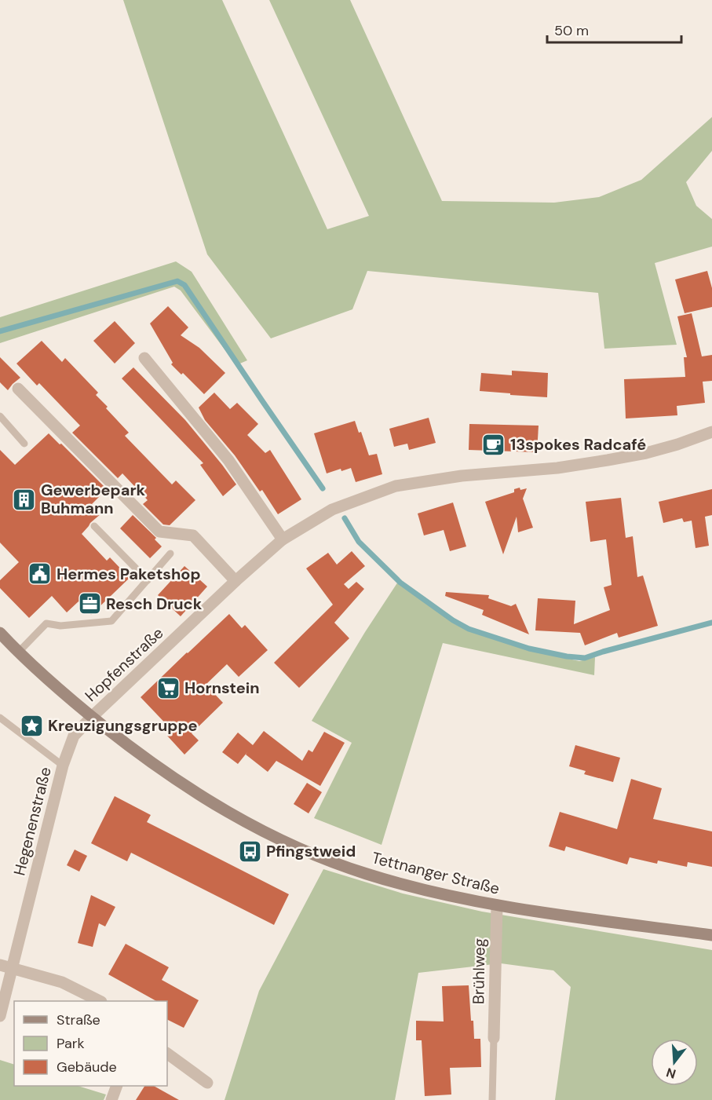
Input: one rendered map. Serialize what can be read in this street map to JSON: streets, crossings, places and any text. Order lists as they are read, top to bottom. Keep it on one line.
{"streets":{"main road":["Tettnanger Straße"],"street":["Hopfenstraße","Hegenenstraße","Brühlweg"]},"crossings":[["Hopfenstraße","Hegenenstraße"],["Hopfenstraße","Tettnanger Straße"],["Hegenenstraße","Tettnanger Straße"],["Tettnanger Straße","Brühlweg"]],"places":{"cafe":["13spokes Radcafé"],"building":["Gewerbepark Buhmann"],"public building":["Hermes Paketshop"],"office":["Resch Druck"],"supermarket":["Hornstein"],"place":["Kreuzigungsgruppe"],"bus stop":["Pfingstweid"]},"legend":["Straße","Park","Gebäude"],"scale_bar":"50 m","north":"bottom"}
